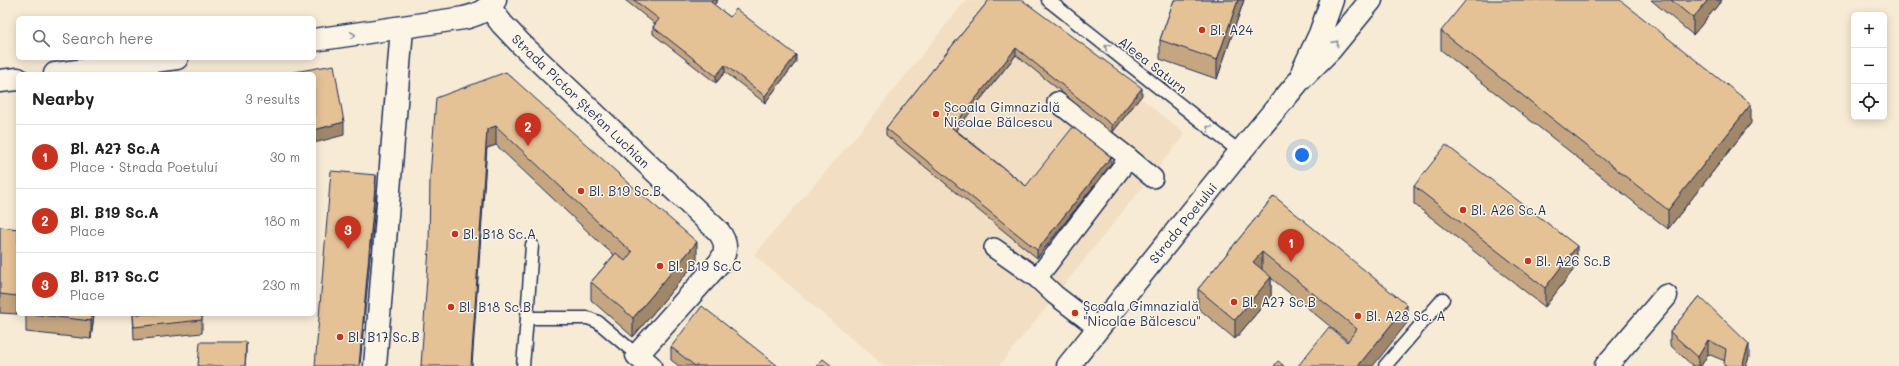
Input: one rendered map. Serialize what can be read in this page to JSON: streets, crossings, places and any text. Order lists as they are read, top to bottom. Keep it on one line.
{"streets":{"street":["Strada Pictor Ștefan Luchian","Strada Poetului"],"lane":["Aleea Saturn"]},"crossings":[["Aleea Saturn","Strada Poetului"]],"one_way":["Aleea Saturn"],"places":["Bl. A24","Școala Gimnazială Nicolae Bălcescu","Bl. B19 Sc.B","Bl. A26 Sc.A","Bl. B18 Sc.A","Bl. A26 Sc.B","Bl. B19 Sc.C","Bl. A27 Sc.B","Bl. B18 Sc.B","Școala Gimnazială \"Nicolae Bălcescu\"","Bl. A28 Sc. A","Bl. B17 Sc.B"],"page":{"map_buttons":["+","−"],"search":"Search here","heading":["Nearby","3 results"],"pins":["2","3","1"],"list":[{"mark":"1","name":"Bl. A27 Sc.A","note":"Place · Strada Poetului","value":"30 m"},{"mark":"2","name":"Bl. B19 Sc.A","note":"Place","value":"180 m"},{"mark":"3","name":"Bl. B17 Sc.C","note":"Place","value":"230 m"}]}}
